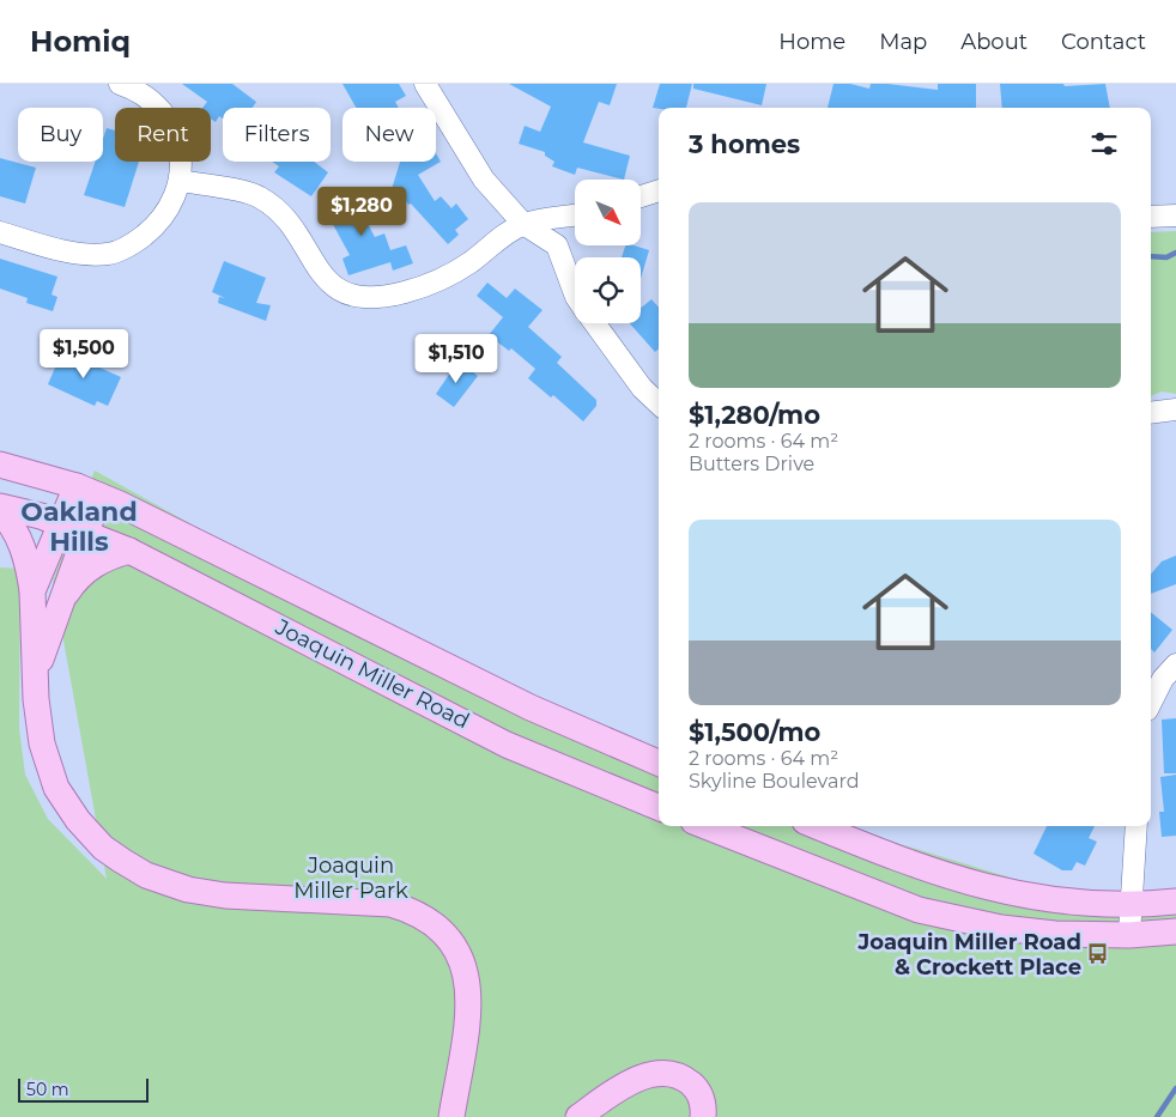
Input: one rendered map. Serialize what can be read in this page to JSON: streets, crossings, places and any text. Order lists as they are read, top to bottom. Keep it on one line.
{"streets":{"main road":["Joaquin Miller Road"]},"districts":["Oakland Hills"],"parks":["Joaquin Miller Park"],"places":{"bus stop":["Joaquin Miller Road & Crockett Place"]},"scale_bar":"50 m","north":"bottom right","page":{"header":"Homiq","nav":["Home","Map","About","Contact"],"chip":["Buy","Rent","Filters","New"],"heading":"3 homes","list":[{"name":"$1,280/mo","note":"2 rooms · 64 m² · Butters Drive"},{"name":"$1,500/mo","note":"2 rooms · 64 m² · Skyline Boulevard"}],"price":["$1,280","$1,500","$1,510"],"scale":"50 m"}}
